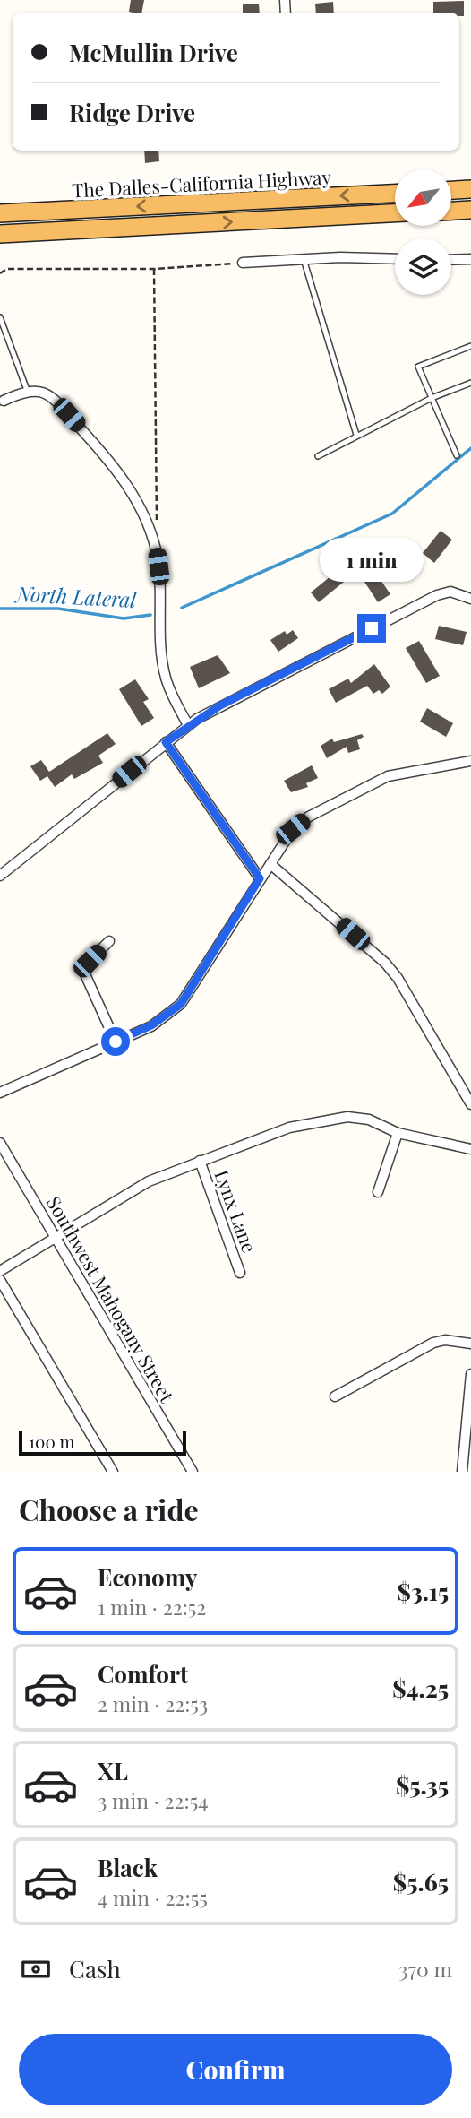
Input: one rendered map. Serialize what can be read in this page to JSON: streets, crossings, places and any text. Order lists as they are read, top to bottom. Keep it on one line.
{"streets":{"highway":["The Dalles-California Highway"],"street":["Lynx Lane","Southwest Mahogany Street"]},"water":["North Lateral"],"scale_bar":"100 m","north":"bottom left","page":{"banner":["McMullin Drive","Ridge Drive"],"bubble":"1 min","scale":"100 m","heading":"Choose a ride","list":[{"name":"Economy","note":"1 min · 22:52","value":"$3.15"},{"name":"Comfort","note":"2 min · 22:53","value":"$4.25"},{"name":"XL","note":"3 min · 22:54","value":"$5.35"},{"name":"Black","note":"4 min · 22:55","value":"$5.65"}],"pay":["Cash","370 m"],"buttons":"Confirm"}}
